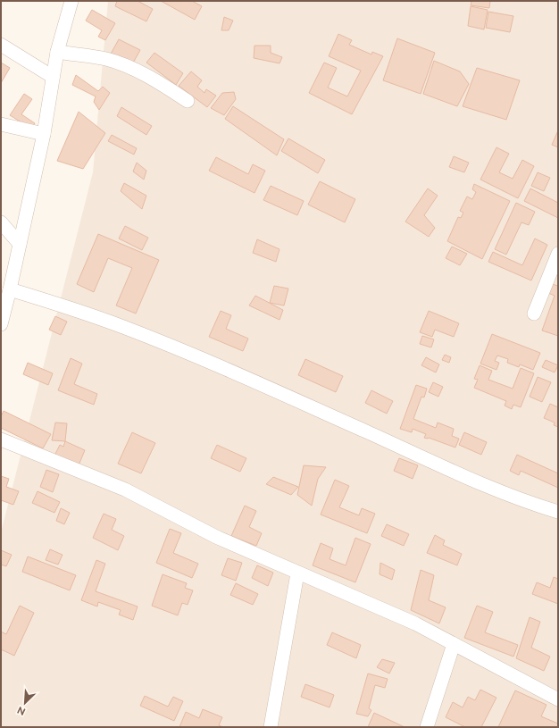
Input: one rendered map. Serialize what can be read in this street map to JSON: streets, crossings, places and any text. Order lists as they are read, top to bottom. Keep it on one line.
{"north":"bottom left"}
